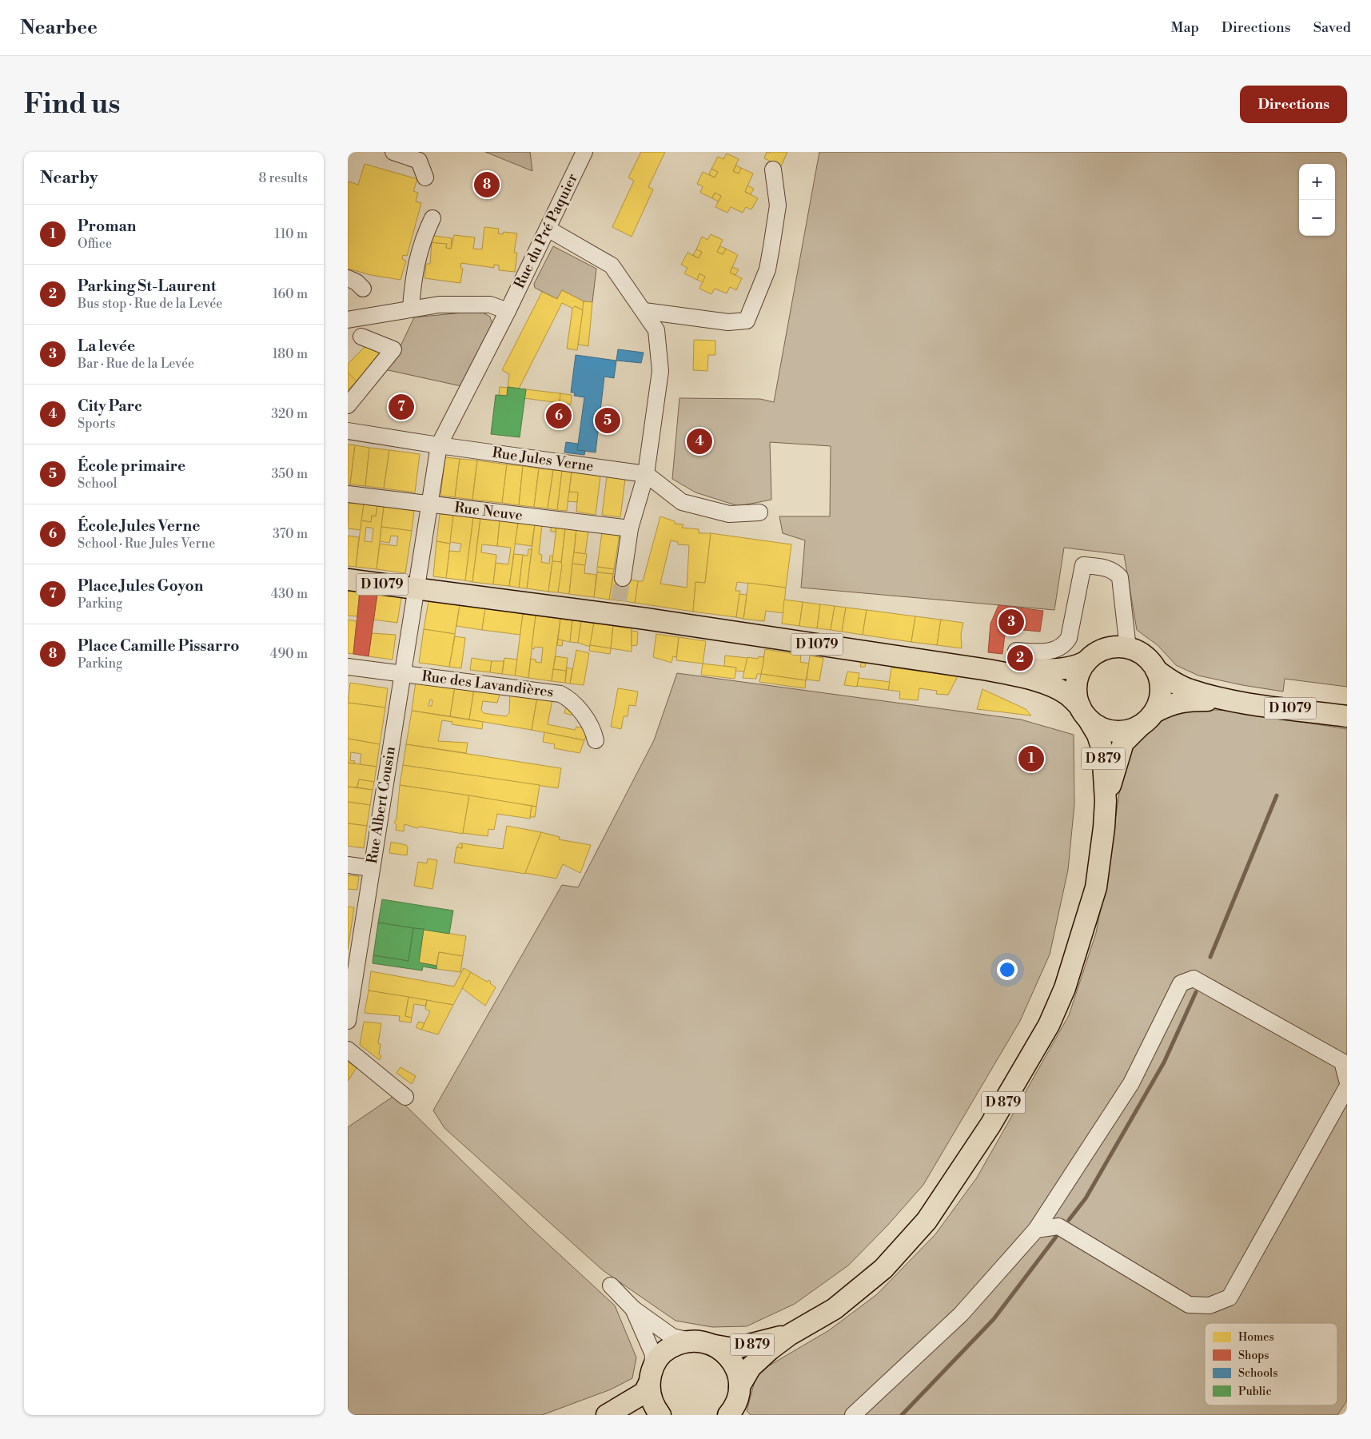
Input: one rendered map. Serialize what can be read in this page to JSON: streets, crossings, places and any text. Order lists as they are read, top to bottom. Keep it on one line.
{"streets":{"main road":["D 1079","D 879"],"street":["Rue du Pré Paquier","Rue Jules Verne","Rue Neuve","Rue des Lavandières","Rue Albert Cousin"]},"crossings":[["Rue du Pré Paquier","Rue Jules Verne"],["Rue du Pré Paquier","Rue Albert Cousin"],["Rue Jules Verne","Rue Albert Cousin"],["Rue Neuve","Rue Albert Cousin"],["D 1079","D 879"],["D 1079","Rue Albert Cousin"],["Rue des Lavandières","Rue Albert Cousin"]],"legend":["Homes","Shops","Schools","Public"],"page":{"header":"Nearbee","nav":["Map","Directions","Saved"],"buttons":"Directions","title":"Find us","heading":["Nearby","8 results"],"map_buttons":["+","−"],"pins":["8","7","6","5","4","3","2","1"],"list":[{"mark":"1","name":"Proman","note":"Office","value":"110 m"},{"mark":"2","name":"Parking St-Laurent","note":"Bus stop · Rue de la Levée","value":"160 m"},{"mark":"3","name":"La levée","note":"Bar · Rue de la Levée","value":"180 m"},{"mark":"4","name":"City Parc","note":"Sports","value":"320 m"},{"mark":"5","name":"École primaire","note":"School","value":"350 m"},{"mark":"6","name":"École Jules Verne","note":"School · Rue Jules Verne","value":"370 m"},{"mark":"7","name":"Place Jules Goyon","note":"Parking","value":"430 m"},{"mark":"8","name":"Place Camille Pissarro","note":"Parking","value":"490 m"}]}}
